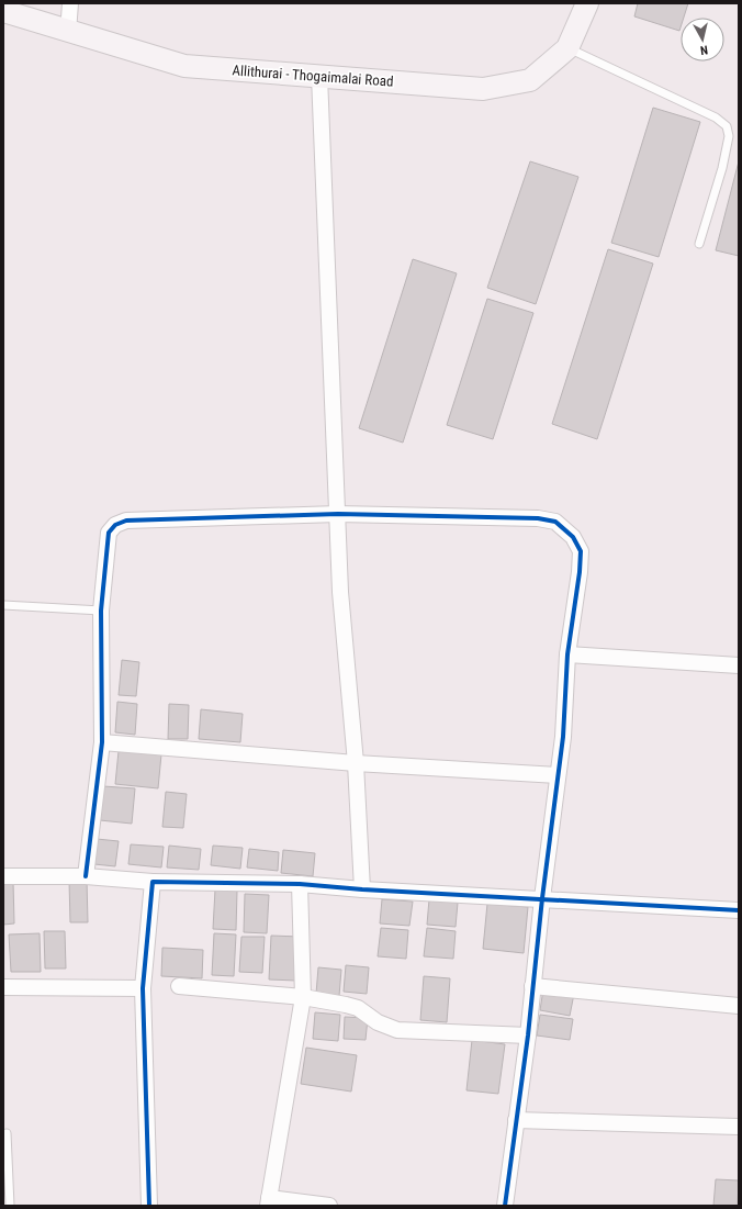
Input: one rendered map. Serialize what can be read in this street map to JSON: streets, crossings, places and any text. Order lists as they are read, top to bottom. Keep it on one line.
{"streets":{"main road":["Allithurai - Thogaimalai Road"]},"north":"bottom"}
